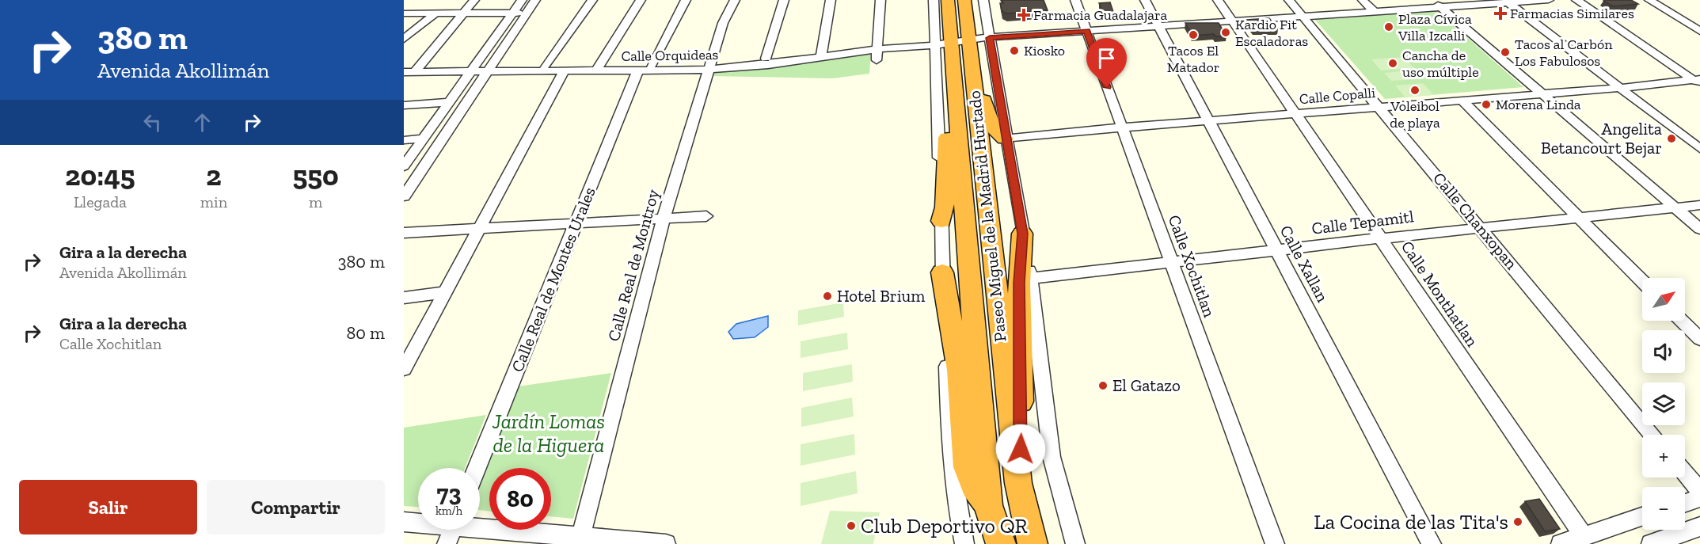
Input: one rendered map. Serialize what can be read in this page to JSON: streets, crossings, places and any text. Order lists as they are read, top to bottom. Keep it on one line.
{"streets":{"highway":["Paseo Miguel de la Madrid Hurtado"],"street":["Calle Orquideas","Calle Copalli","Calle Chanxopan","Calle Tepamitl","Calle Xallan","Calle Real de Montroy","Calle Xochitlan","Calle Real de Montes Urales","Calle Monthatlan"]},"crossings":[["Calle Orquideas","Paseo Miguel de la Madrid Hurtado"],["Calle Orquideas","Calle Chanxopan"],["Calle Orquideas","Calle Xallan"],["Calle Orquideas","Calle Real de Montroy"],["Calle Orquideas","Calle Xochitlan"],["Calle Orquideas","Calle Real de Montes Urales"],["Calle Orquideas","Calle Monthatlan"],["Calle Copalli","Calle Chanxopan"],["Calle Copalli","Calle Xallan"],["Calle Copalli","Calle Xochitlan"],["Calle Copalli","Calle Monthatlan"],["Calle Chanxopan","Calle Tepamitl"],["Calle Tepamitl","Calle Xallan"],["Calle Tepamitl","Calle Xochitlan"],["Calle Tepamitl","Calle Monthatlan"]],"parks":["Jardín Lomas de la Higuera"],"places":{"health":["Farmacias Similares","Farmacia Guadalajara"],"other":["Plaza Cívica Villa Izcalli","Kardio Fit Escaladoras","Tacos El Matador","Kiosko","Tacos al Carbón Los Fabulosos","Cancha de uso múltiple","Voleibol de playa","Morena Linda","Angelita Betancourt Bejar","Hotel Brium","El Gatazo","La Cocina de las Tita's","Club Deportivo QR"]},"north":"top right","page":{"turn":["380 m","Avenida Akollimán"],"eta":["20:45","Llegada","2","min","550","m"],"list":[{"name":"Gira a la derecha","note":"Avenida Akollimán","value":"380 m"},{"name":"Gira a la derecha","note":"Calle Xochitlan","value":"80 m"}],"map_buttons":["+","−"],"speed":"73 km/h","limit":"80","buttons":["Salir","Compartir"]}}
